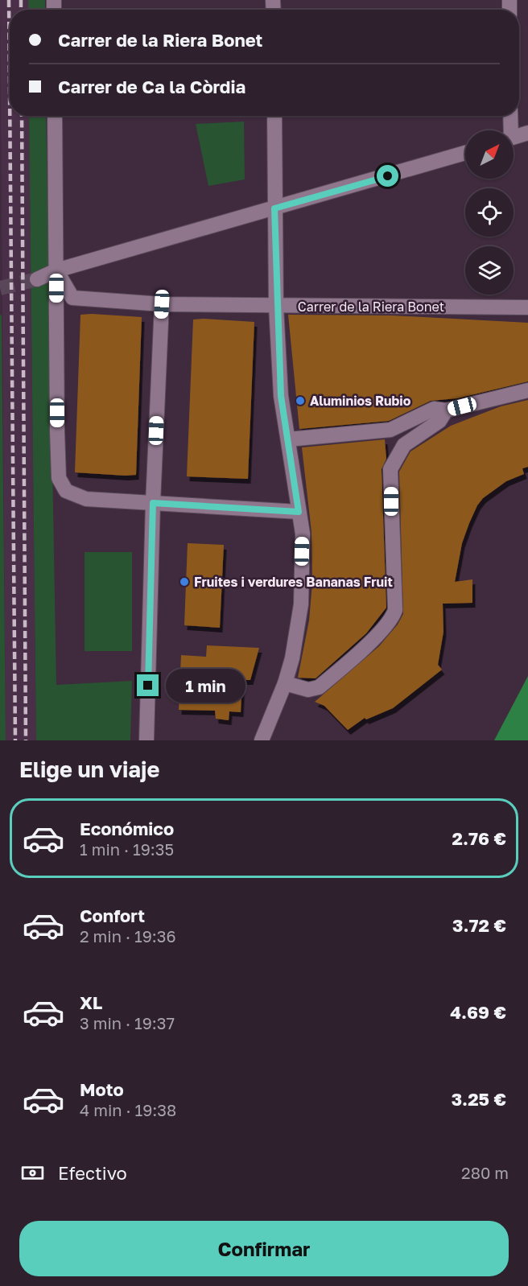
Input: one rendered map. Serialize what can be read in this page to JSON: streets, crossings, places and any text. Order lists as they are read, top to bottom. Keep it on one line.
{"streets":{"street":["Carrer de la Riera Bonet"]},"places":["Aluminios Rubio","Fruites i verdures Bananas Fruit"],"north":"top right","page":{"banner":["Carrer de la Riera Bonet","Carrer de Ca la Còrdia"],"bubble":"1 min","heading":"Elige un viaje","list":[{"name":"Económico","note":"1 min · 19:35","value":"2.76 €"},{"name":"Confort","note":"2 min · 19:36","value":"3.72 €"},{"name":"XL","note":"3 min · 19:37","value":"4.69 €"},{"name":"Moto","note":"4 min · 19:38","value":"3.25 €"}],"pay":["Efectivo","280 m"],"buttons":"Confirmar"}}
